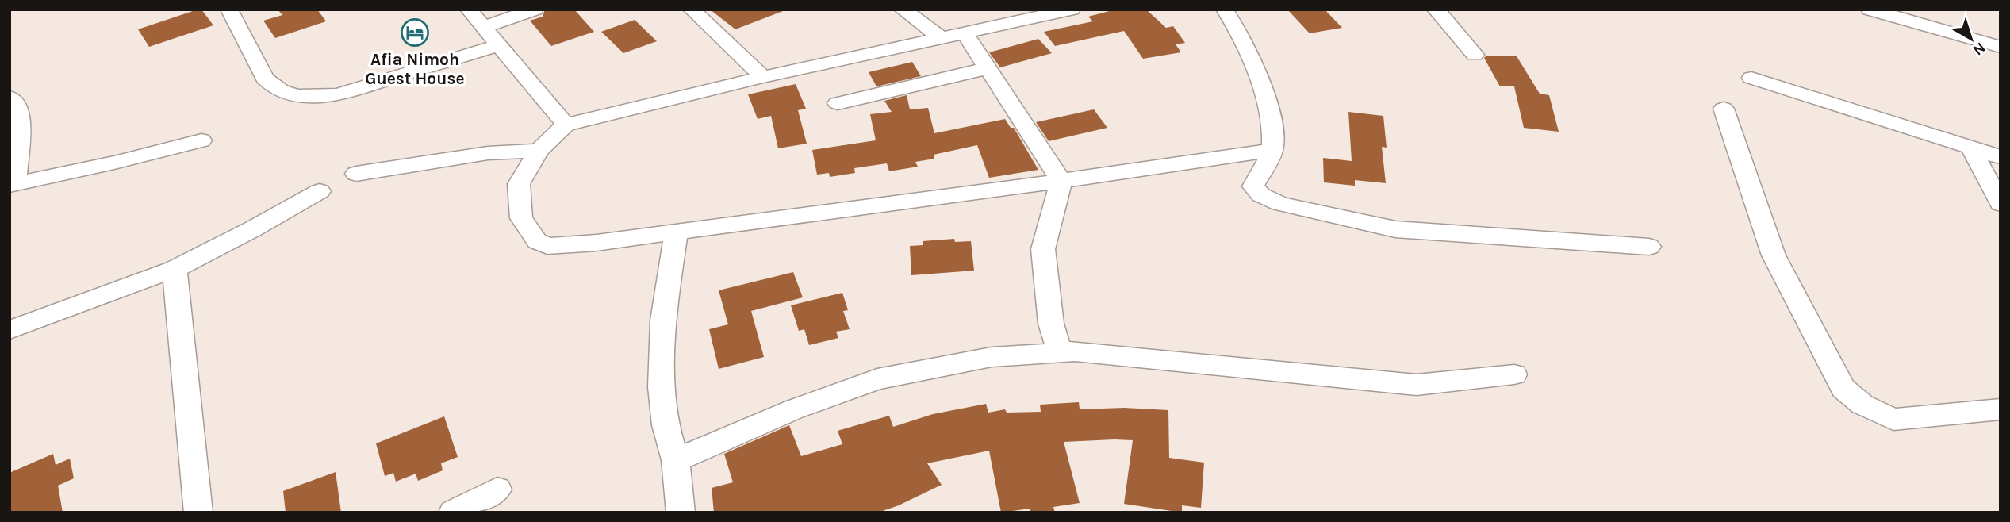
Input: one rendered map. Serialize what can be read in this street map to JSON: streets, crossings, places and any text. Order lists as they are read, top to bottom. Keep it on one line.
{"places":{"hotel":["Afia Nimoh Guest House"]},"north":"bottom right"}
